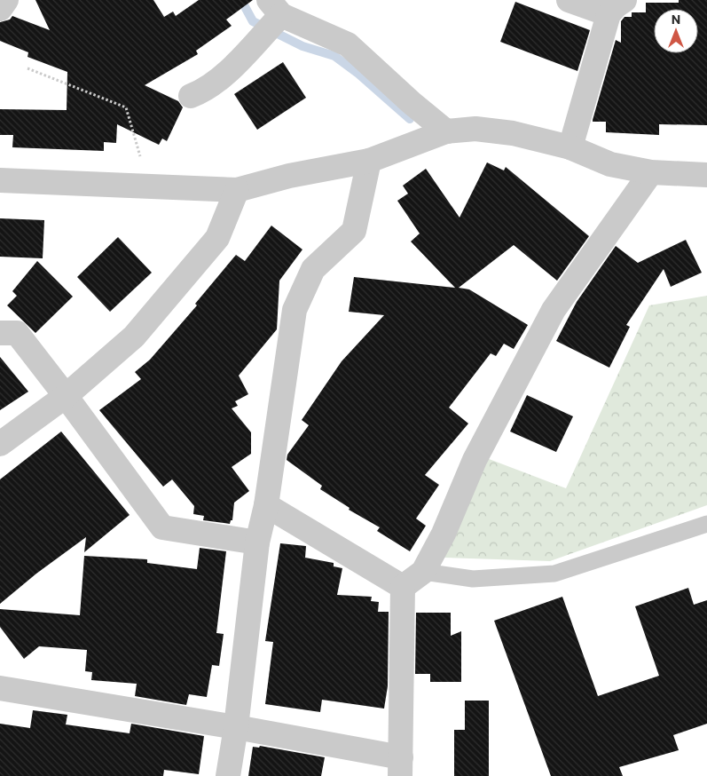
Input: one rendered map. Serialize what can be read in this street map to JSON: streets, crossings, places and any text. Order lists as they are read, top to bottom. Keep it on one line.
{"north":"top"}
